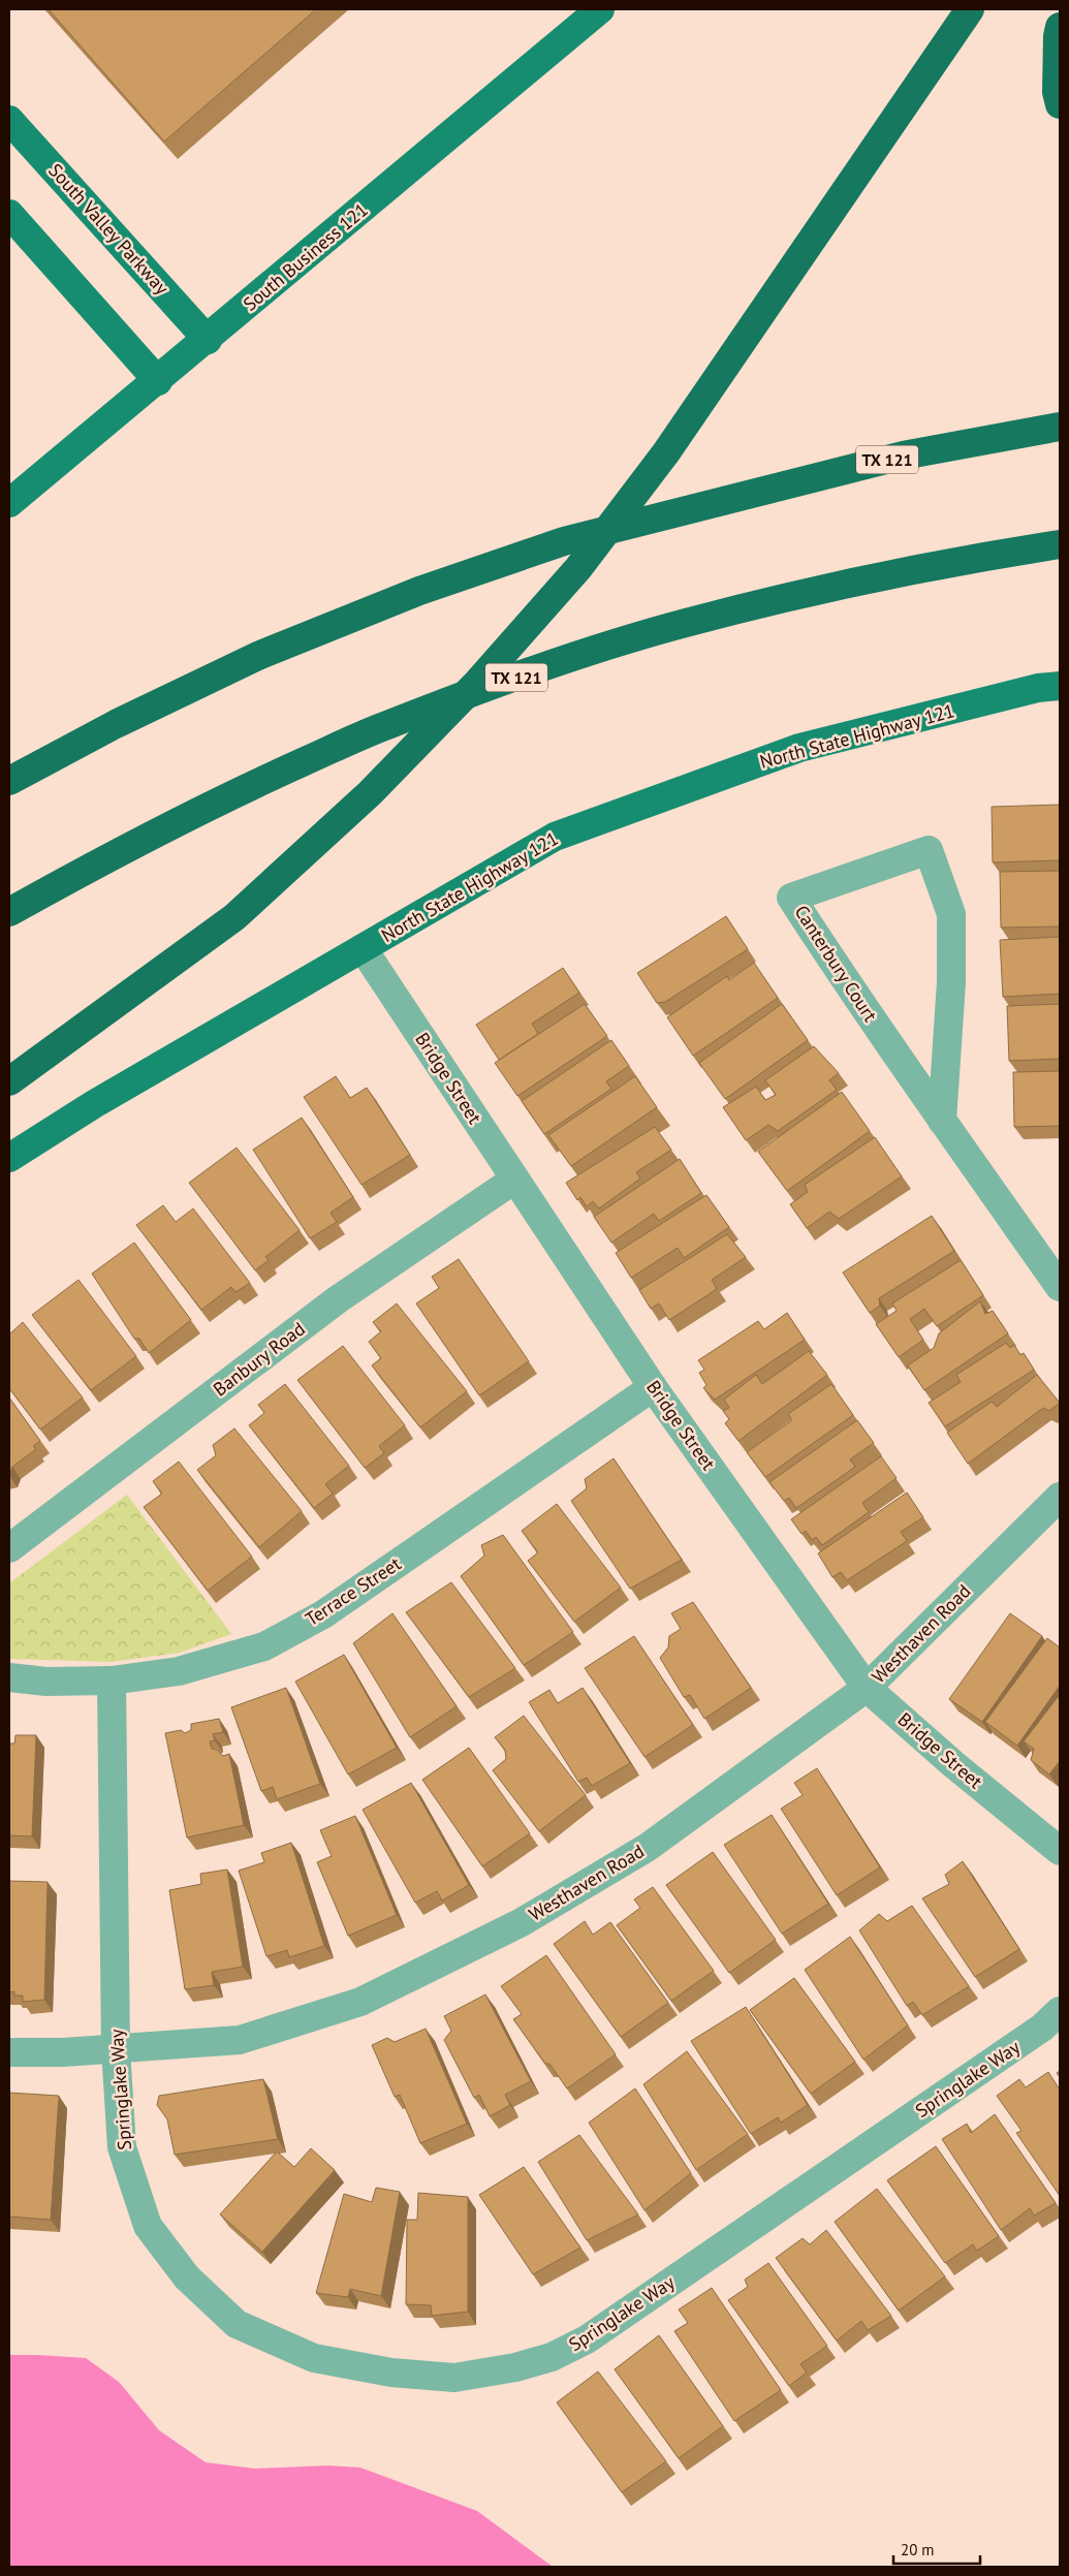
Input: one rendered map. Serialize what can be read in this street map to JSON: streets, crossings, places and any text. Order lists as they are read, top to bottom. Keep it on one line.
{"streets":{"highway":["TX 121"],"main road":["South Valley Parkway","South Business 121","North State Highway 121"],"street":["Canterbury Court","Bridge Street","Banbury Road","Terrace Street","Westhaven Road","Springlake Way"]},"crossings":[["South Valley Parkway","South Business 121"],["North State Highway 121","Bridge Street"],["Bridge Street","Banbury Road"],["Bridge Street","Terrace Street"],["Bridge Street","Westhaven Road"],["Terrace Street","Springlake Way"],["Westhaven Road","Springlake Way"]],"scale_bar":"20 m"}
